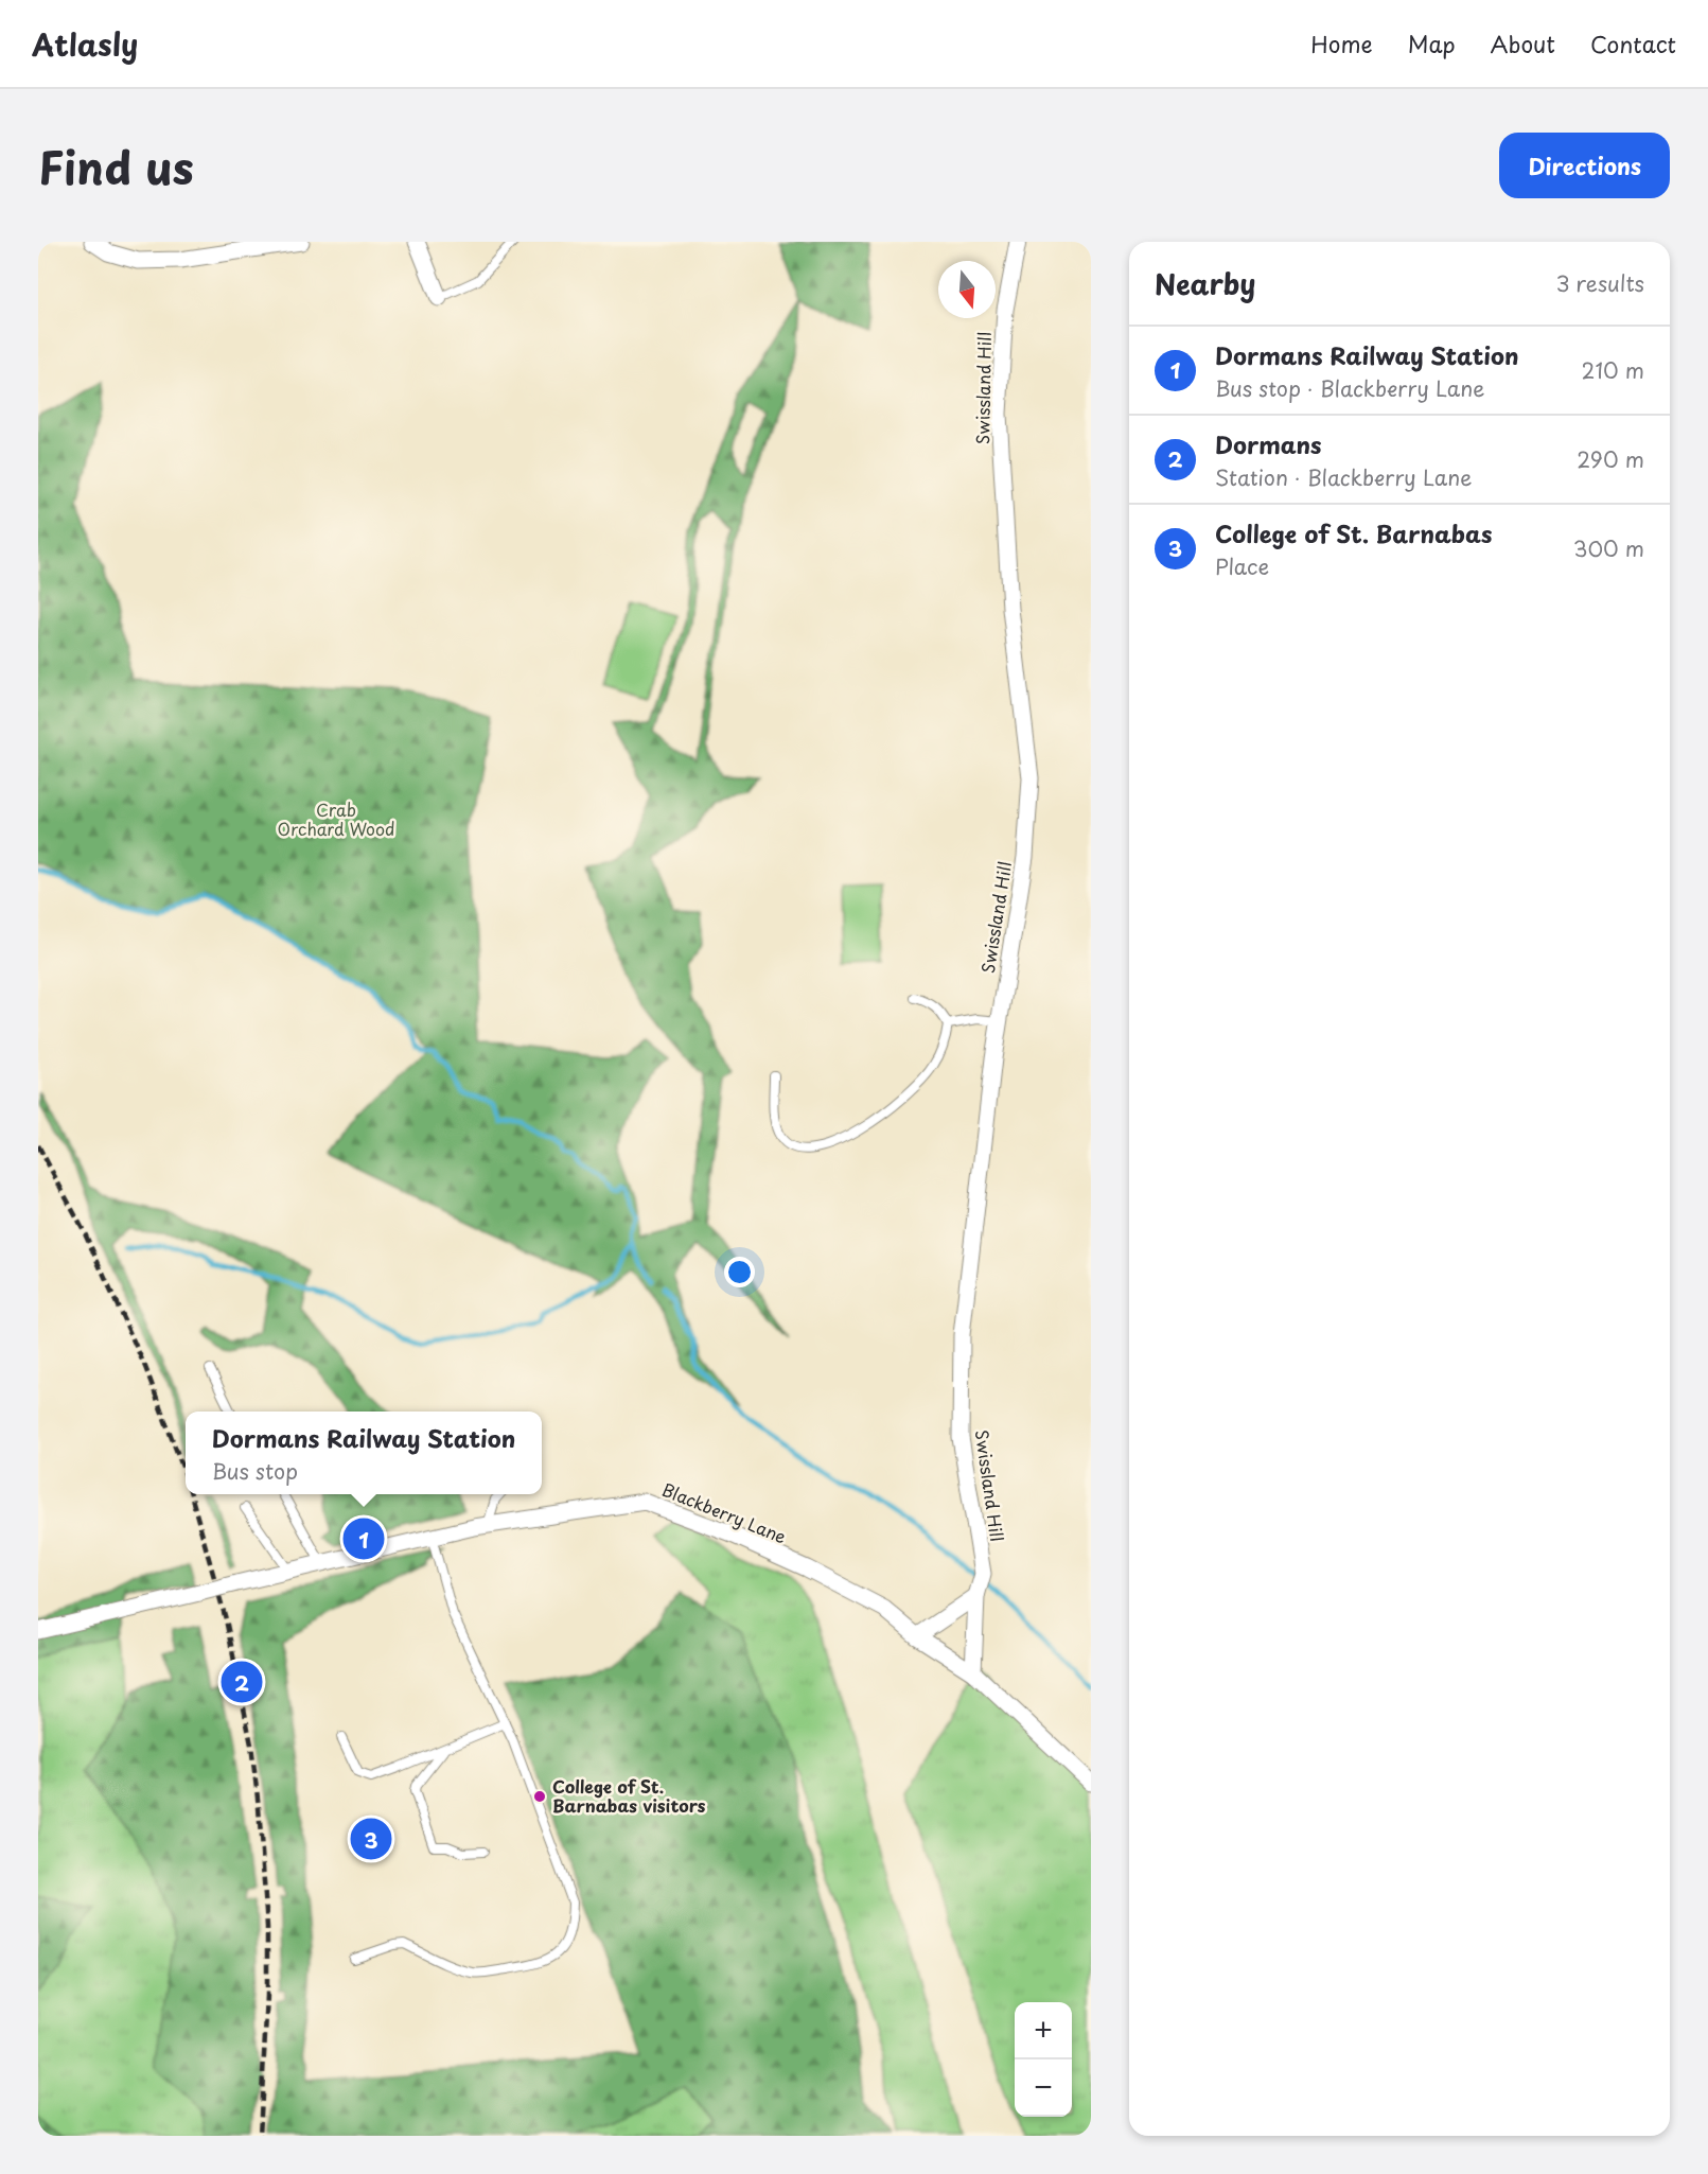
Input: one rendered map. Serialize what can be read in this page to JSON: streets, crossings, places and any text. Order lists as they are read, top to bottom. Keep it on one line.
{"streets":{"street":["Swissland Hill","Blackberry Lane"]},"crossings":[["Swissland Hill","Blackberry Lane"]],"parks":["Crab Orchard Wood"],"places":["College of St. Barnabas visitors"],"north":"bottom","page":{"header":"Atlasly","nav":["Home","Map","About","Contact"],"title":"Find us","buttons":"Directions","heading":["Nearby","3 results"],"list":[{"mark":"1","name":"Dormans Railway Station","note":"Bus stop · Blackberry Lane","value":"210 m"},{"mark":"2","name":"Dormans","note":"Station · Blackberry Lane","value":"290 m"},{"mark":"3","name":"College of St. Barnabas","note":"Place","value":"300 m"}],"popup":["Dormans Railway Station","Bus stop"],"pins":["1","2","3"],"map_buttons":["+","−"]}}
